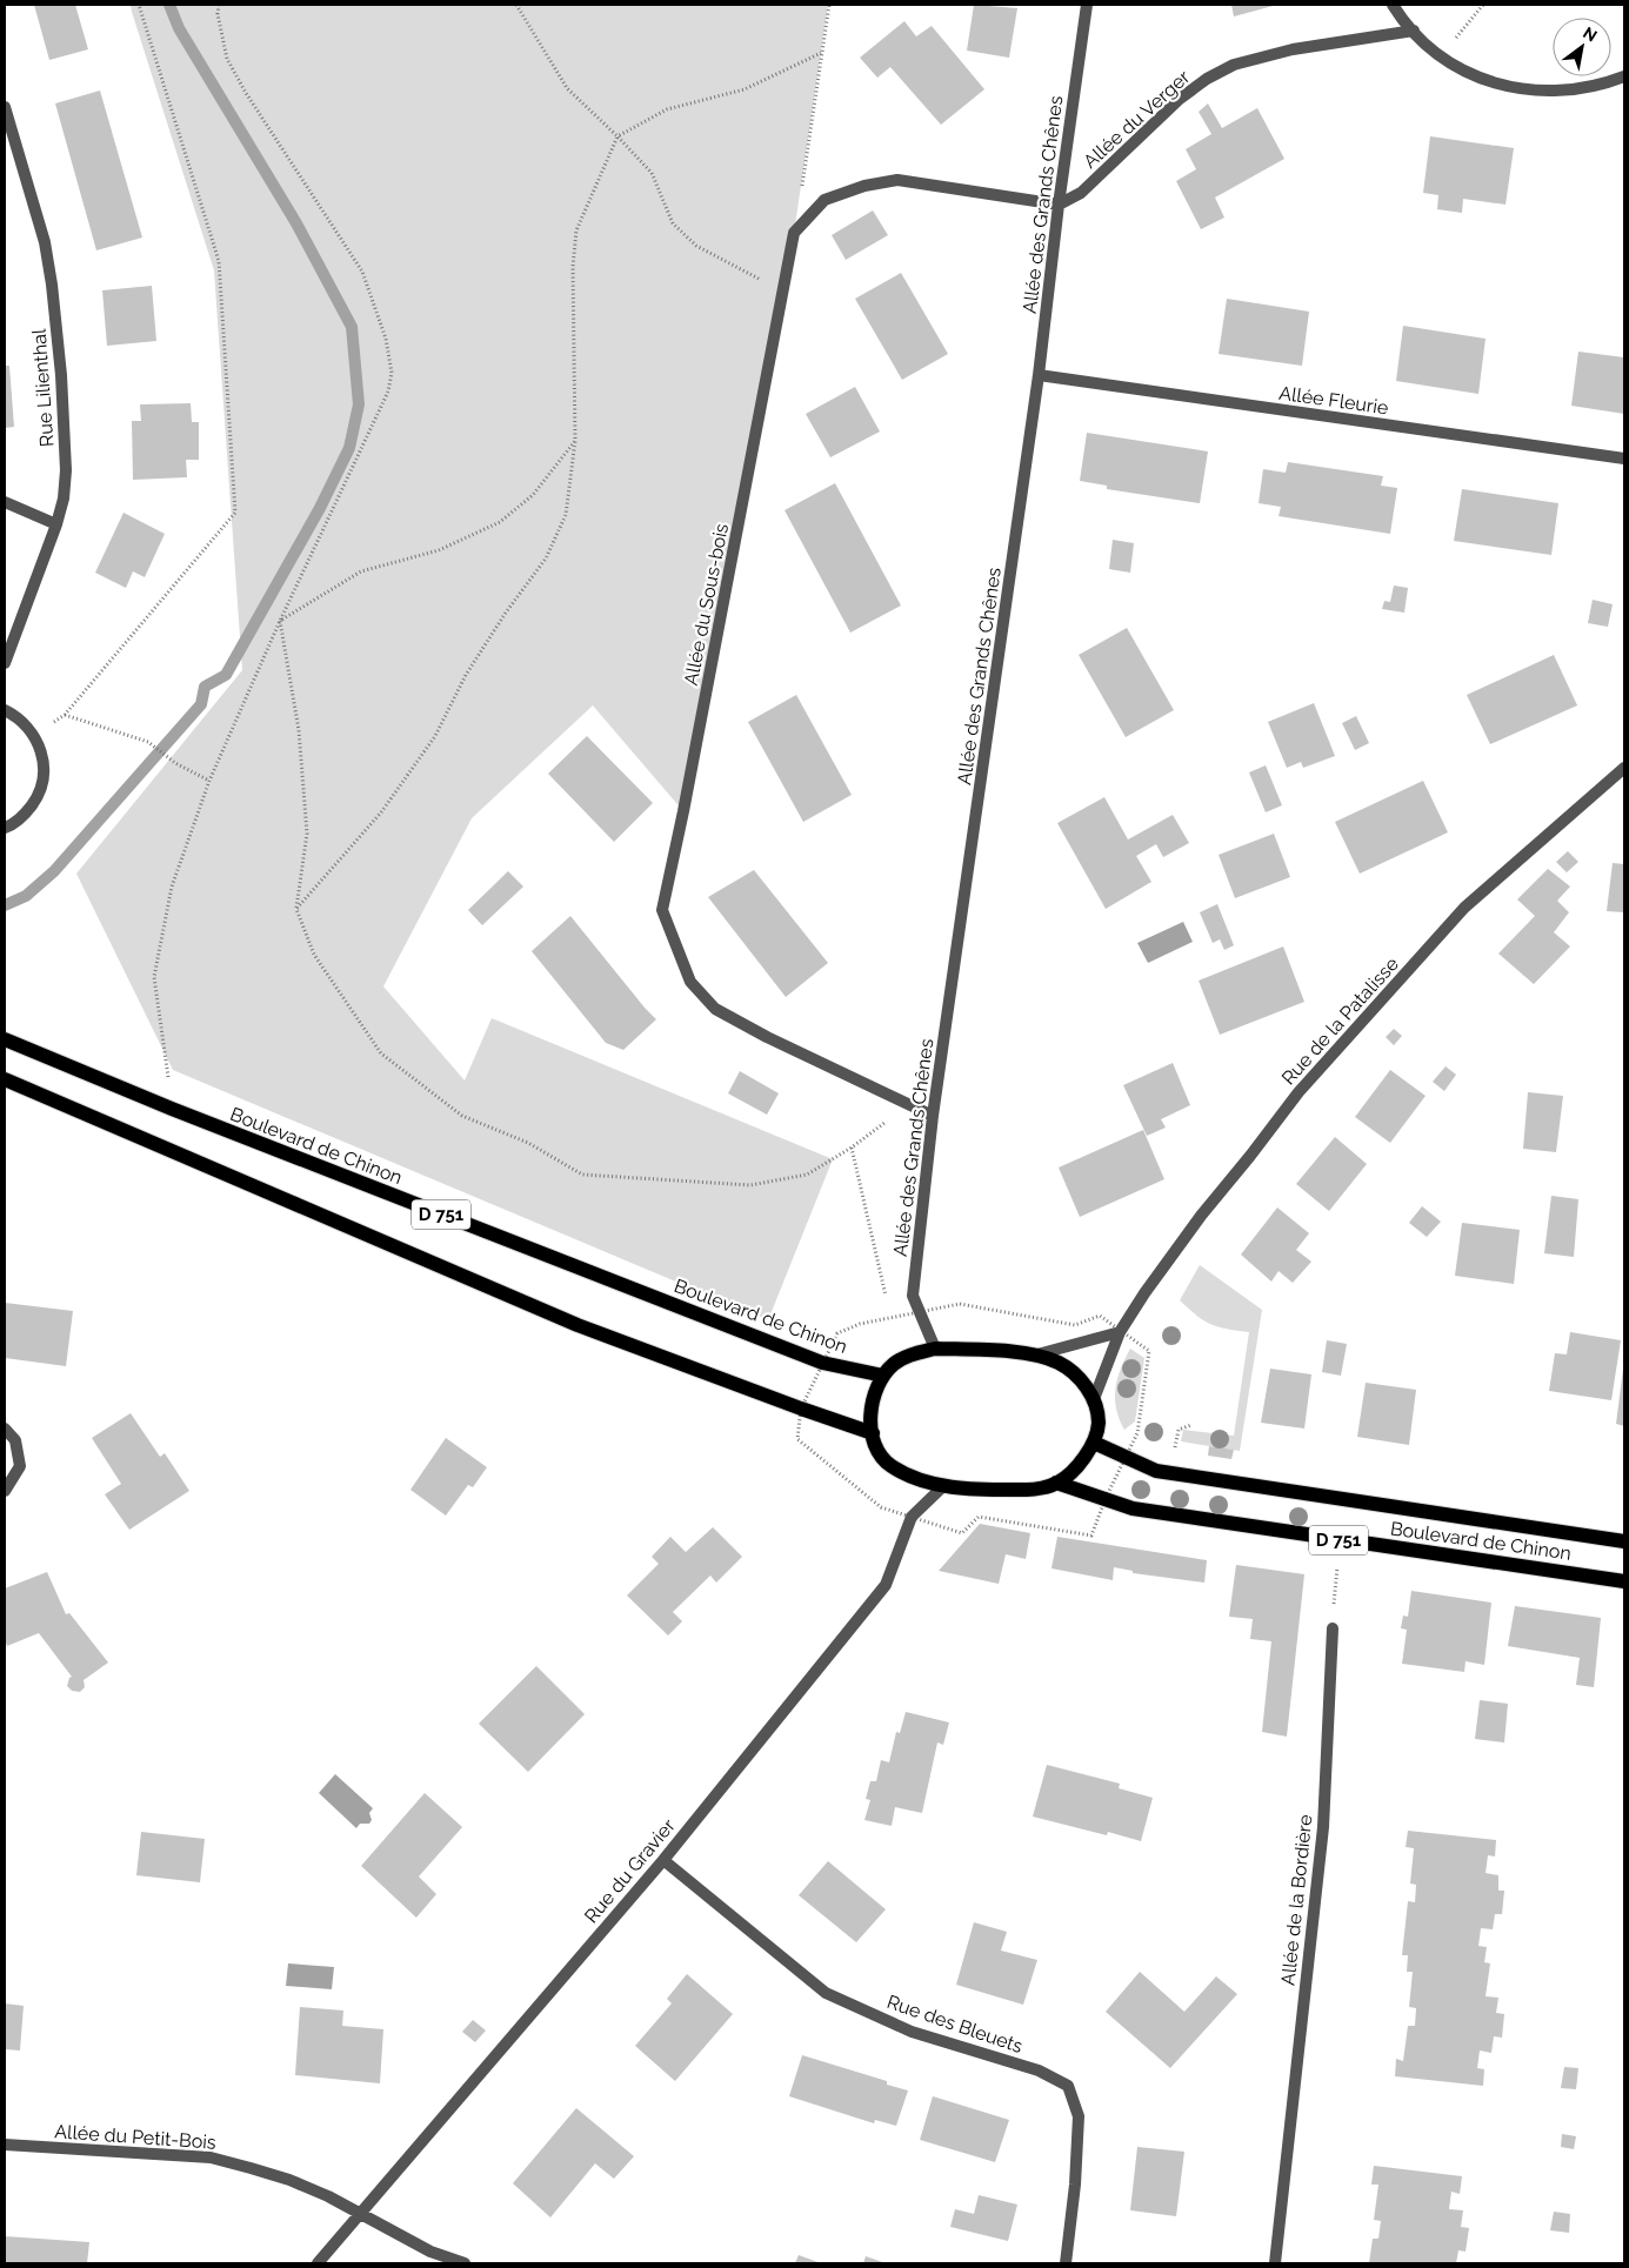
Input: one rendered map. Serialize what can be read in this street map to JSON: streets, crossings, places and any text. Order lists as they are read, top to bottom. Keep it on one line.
{"streets":{"main road":["Boulevard de Chinon","D 751"],"street":["Allée du Verger","Allée des Grands Chênes","Rue Lilienthal","Allée Fleurie","Allée du Sous-bois","Rue de la Patalisse","Rue du Gravier","Allée de la Bordière","Rue des Bleuets","Allée du Petit-Bois"]},"crossings":[["Allée du Verger","Allée des Grands Chênes"],["Allée du Verger","Allée du Sous-bois"],["Allée des Grands Chênes","Allée Fleurie"],["Allée des Grands Chênes","Allée du Sous-bois"],["Allée des Grands Chênes","Rue de la Patalisse"],["Allée des Grands Chênes","Boulevard de Chinon"],["Allée des Grands Chênes","D 751"],["Allée des Grands Chênes","Rue du Gravier"],["Rue de la Patalisse","Boulevard de Chinon"],["Rue de la Patalisse","D 751"],["Rue de la Patalisse","Rue du Gravier"],["Boulevard de Chinon","D 751"],["Boulevard de Chinon","Rue du Gravier"],["D 751","Rue du Gravier"],["Rue du Gravier","Rue des Bleuets"],["Rue du Gravier","Allée du Petit-Bois"]],"north":"top right"}
